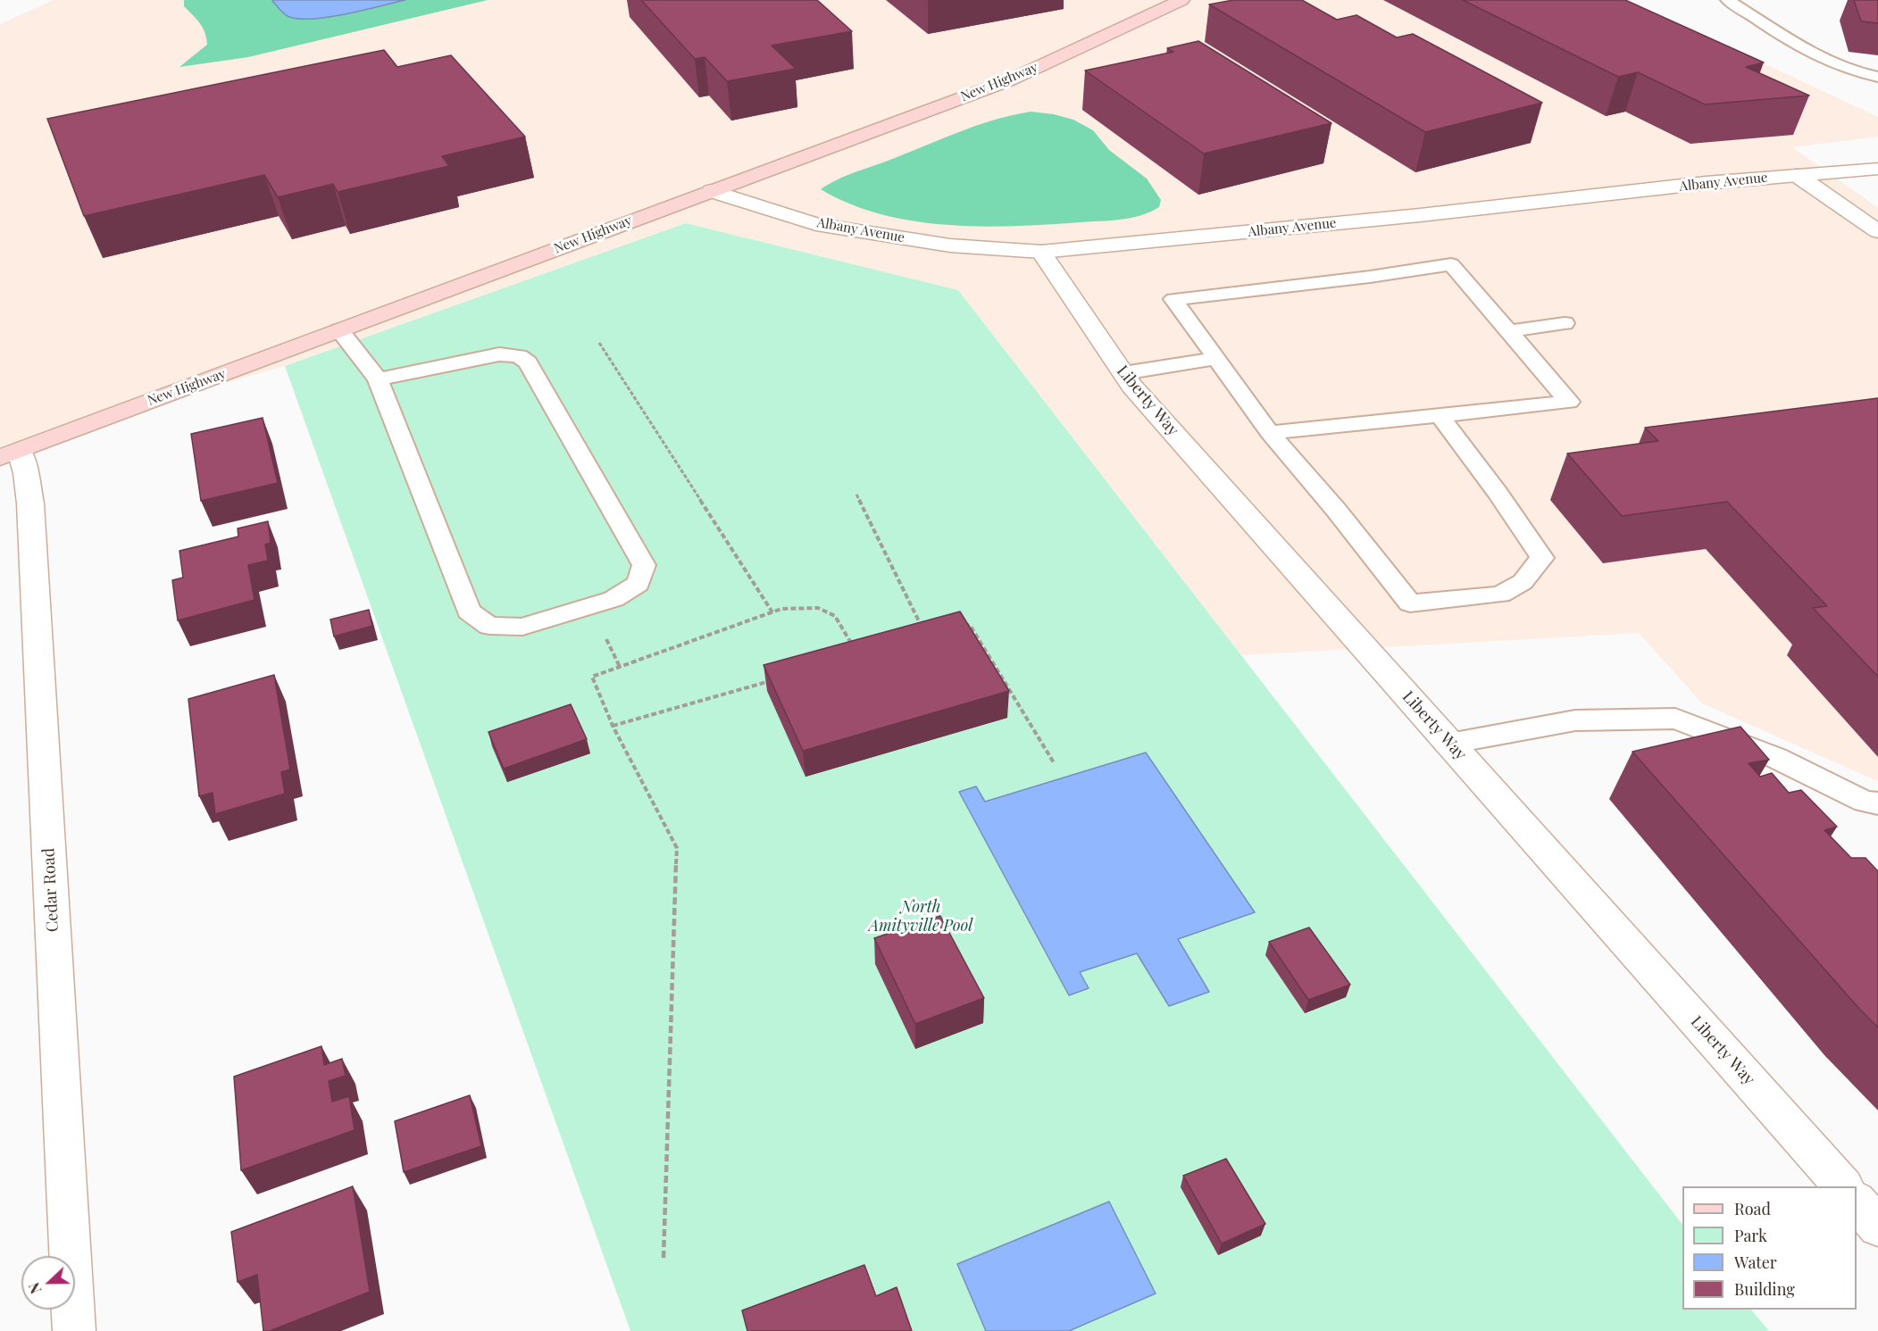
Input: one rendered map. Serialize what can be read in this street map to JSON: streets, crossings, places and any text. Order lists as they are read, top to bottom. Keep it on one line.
{"streets":{"main road":["New Highway"],"street":["Albany Avenue","Liberty Way","Cedar Road"]},"crossings":[["New Highway","Albany Avenue"],["New Highway","Cedar Road"],["Albany Avenue","Liberty Way"]],"parks":["North Amityville Pool"],"legend":["Road","Park","Water","Building"],"north":"left"}
